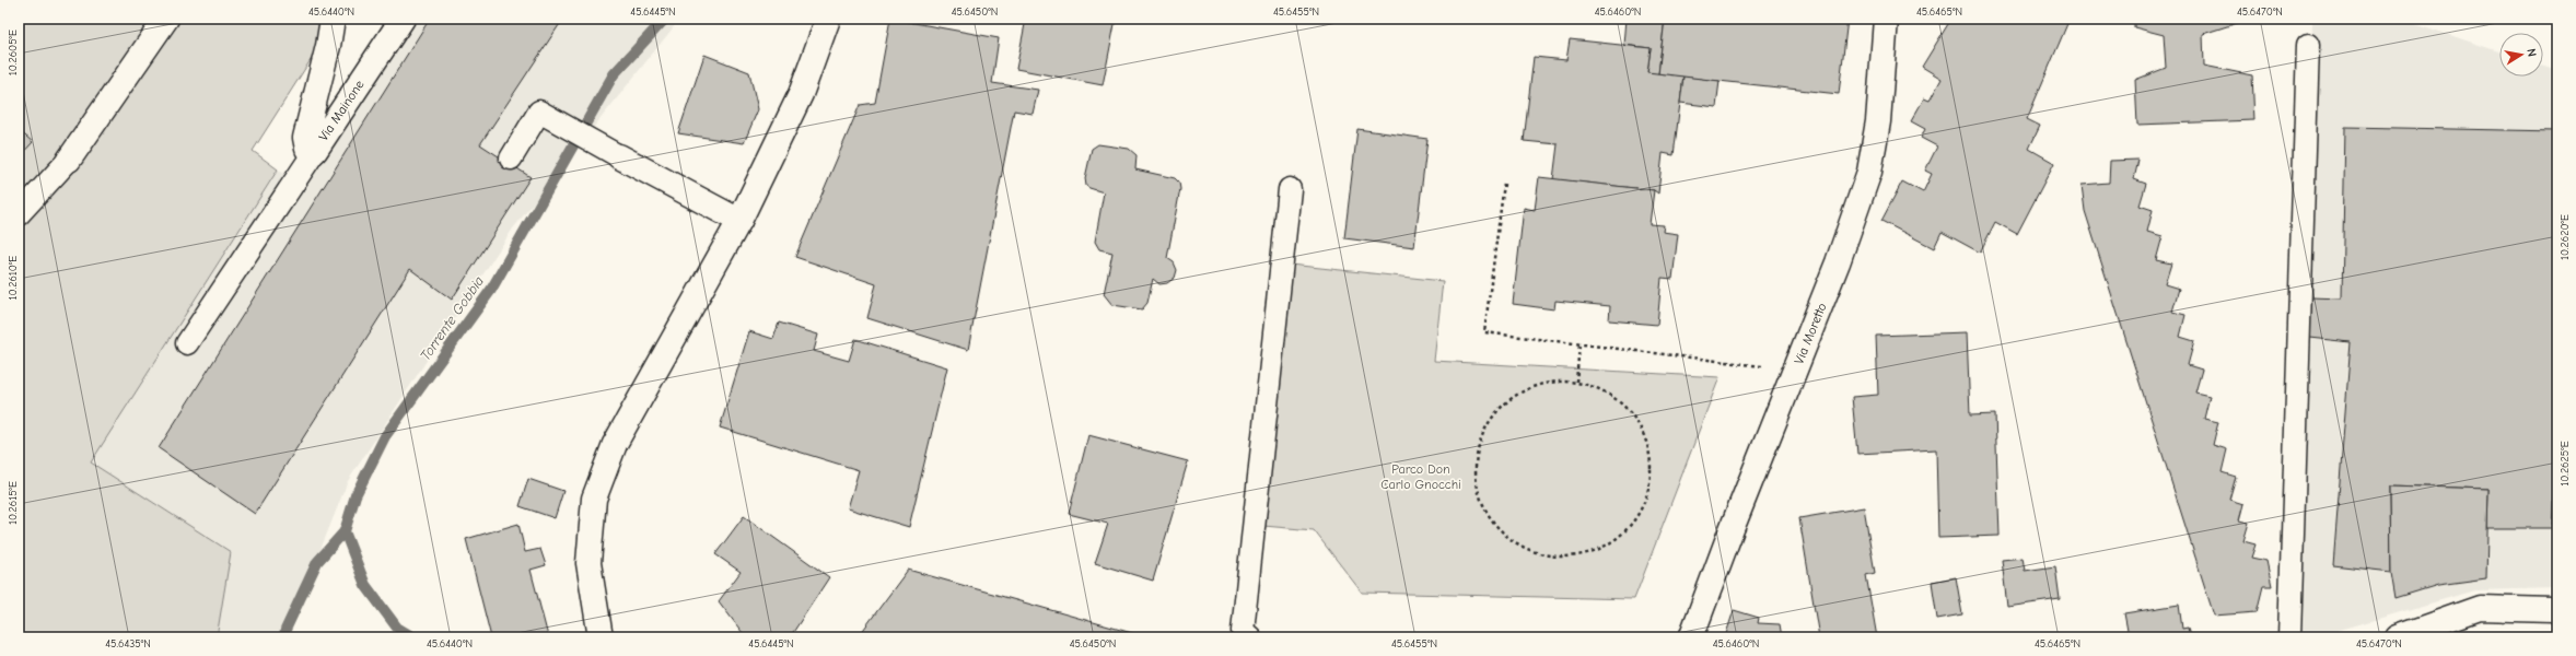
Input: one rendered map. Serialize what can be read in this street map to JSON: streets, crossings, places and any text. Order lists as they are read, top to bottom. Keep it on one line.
{"streets":{"street":["Via Mainone","Via Moretto"]},"water":["Torrente Gobbia"],"parks":["Parco Don Carlo Gnocchi"],"north":"right","coordinates":["45.6440°N","45.6445°N","45.6450°N","45.6455°N","45.6460°N","45.6465°N","45.6470°N","10.2605°E","10.2620°E","10.2610°E","10.2625°E","10.2615°E","45.6435°N"]}
